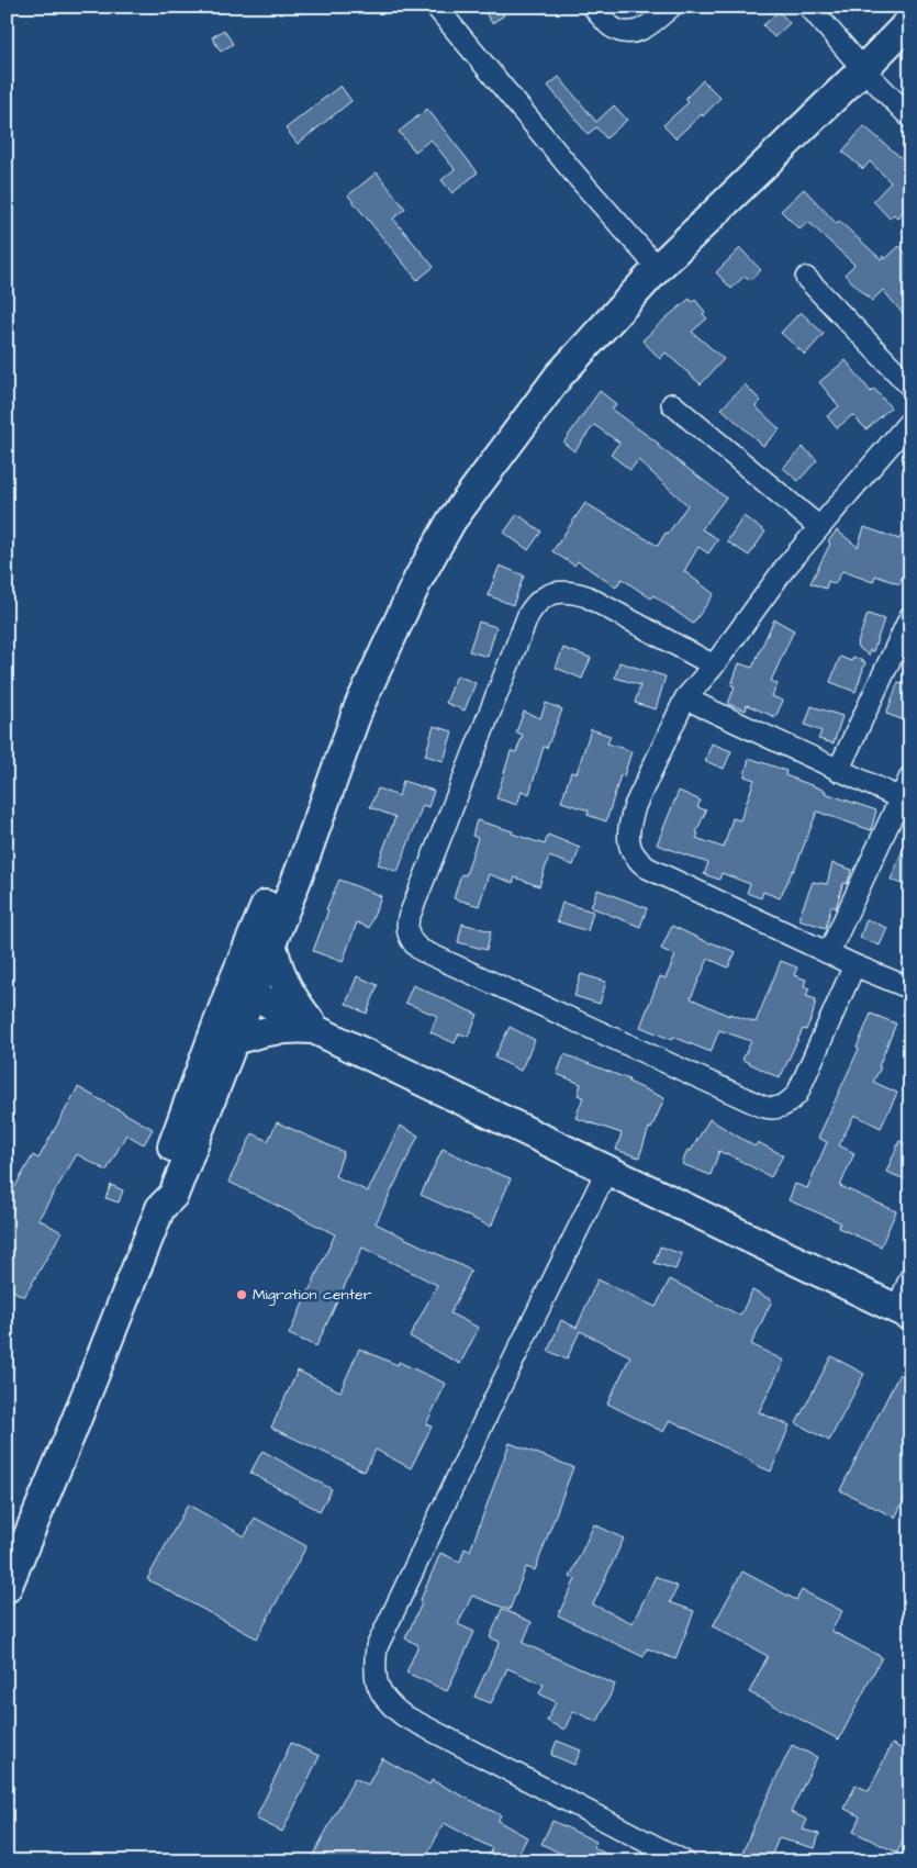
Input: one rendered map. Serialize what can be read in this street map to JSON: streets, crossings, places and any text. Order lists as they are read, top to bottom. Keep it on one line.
{"places":["Migration center"]}
